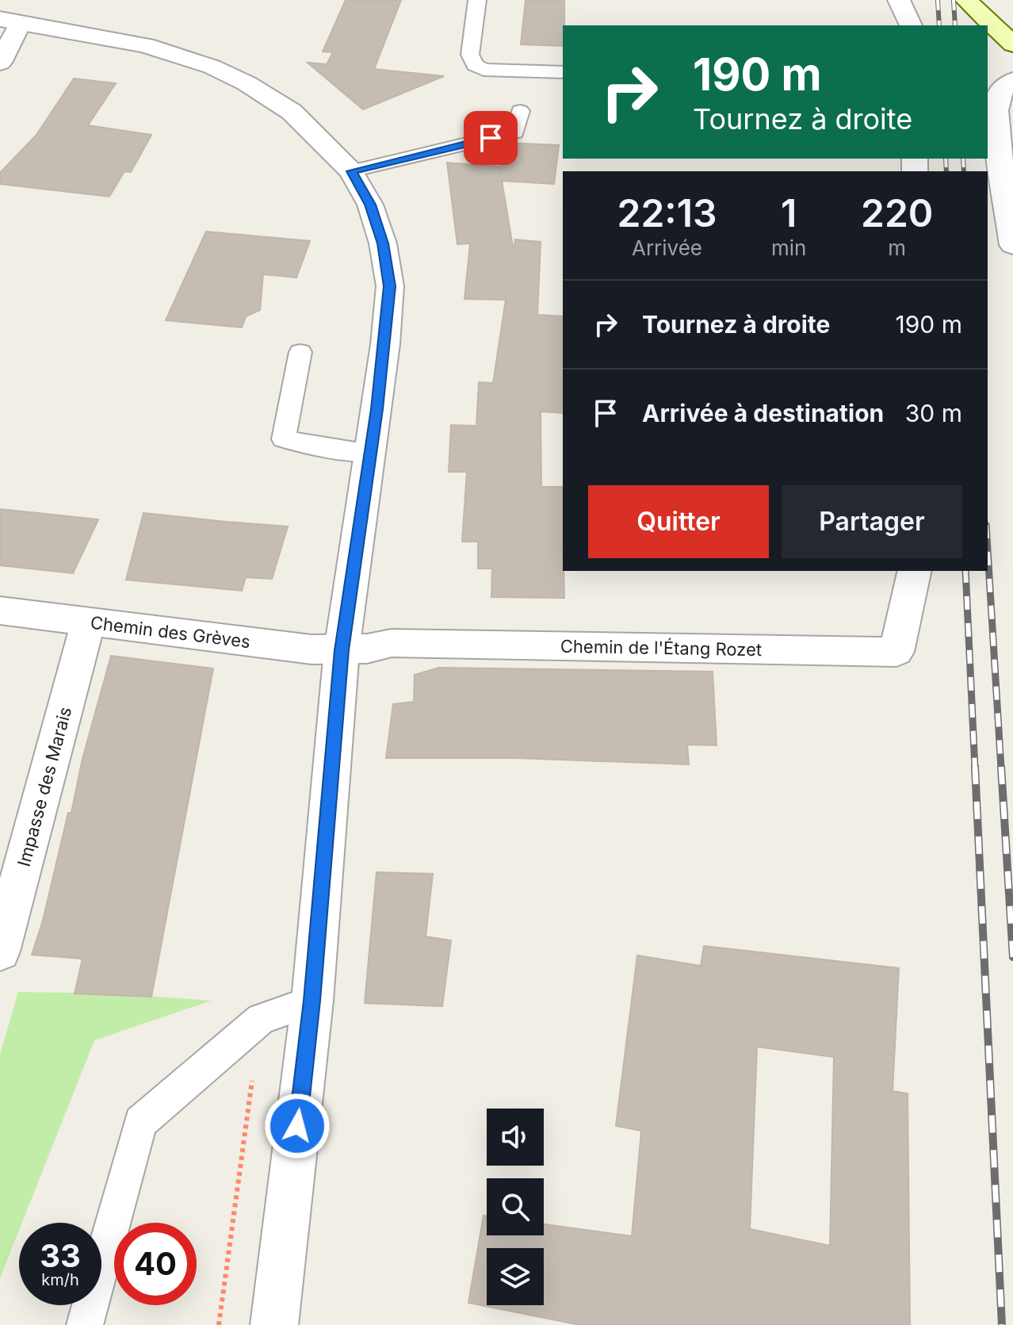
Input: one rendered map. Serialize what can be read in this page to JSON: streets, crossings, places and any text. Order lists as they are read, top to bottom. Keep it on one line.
{"streets":{"street":["Chemin des Grèves","Chemin de l'Étang Rozet","Impasse des Marais"]},"crossings":[["Chemin des Grèves","Chemin de l'Étang Rozet"],["Chemin des Grèves","Impasse des Marais"]],"page":{"turn":["190 m","Tournez à droite"],"eta":["22:13","Arrivée","1","min","220","m"],"list":[{"name":"Tournez à droite","value":"190 m"},{"name":"Arrivée à destination","value":"30 m"}],"buttons":["Quitter","Partager"],"speed":"33 km/h","limit":"40"}}
